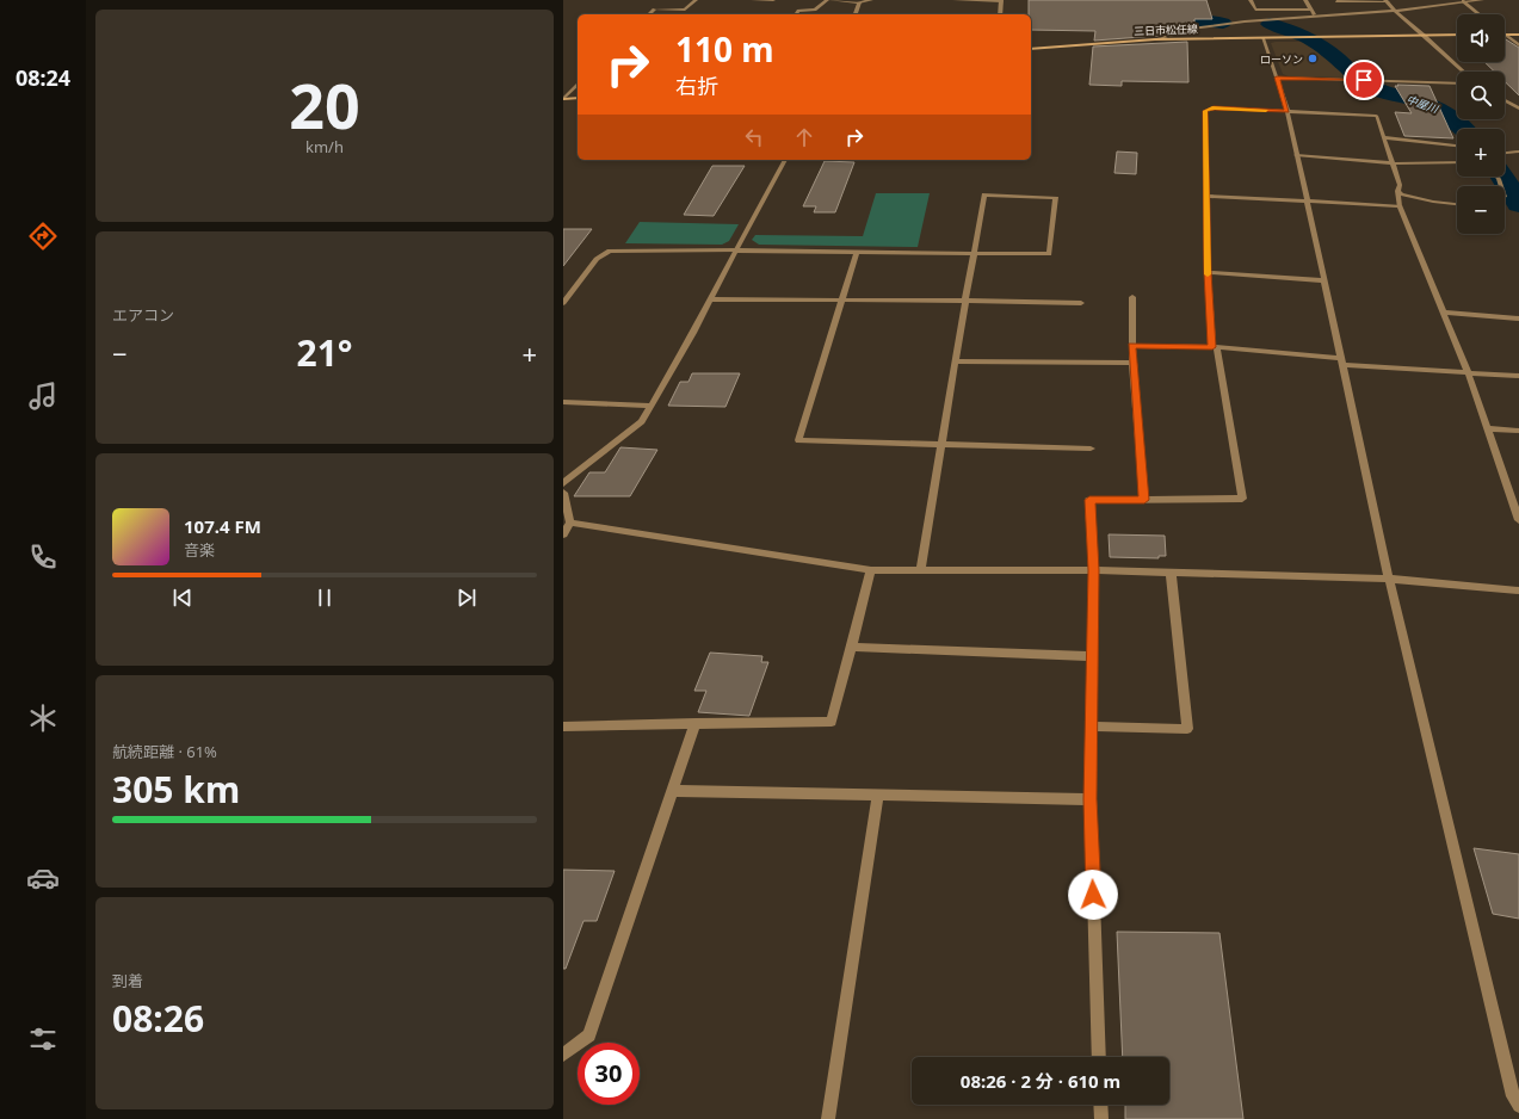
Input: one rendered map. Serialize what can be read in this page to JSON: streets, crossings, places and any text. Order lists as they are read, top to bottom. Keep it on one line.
{"streets":{"main road":["三日市松任線"]},"water":["中屋川"],"places":["ローソン"],"page":{"tabs":"08:24","tile":[["20","km/h"],"エアコン",["航続距離 · 61%","305 km"],["到着","08:26"]],"map_buttons":["+","−"],"turn":["110 m","右折"],"heat":["−","21°","+"],"song":["107.4 FM","音楽"],"limit":"30","trip":"08:26 · 2 分 · 610 m"}}
